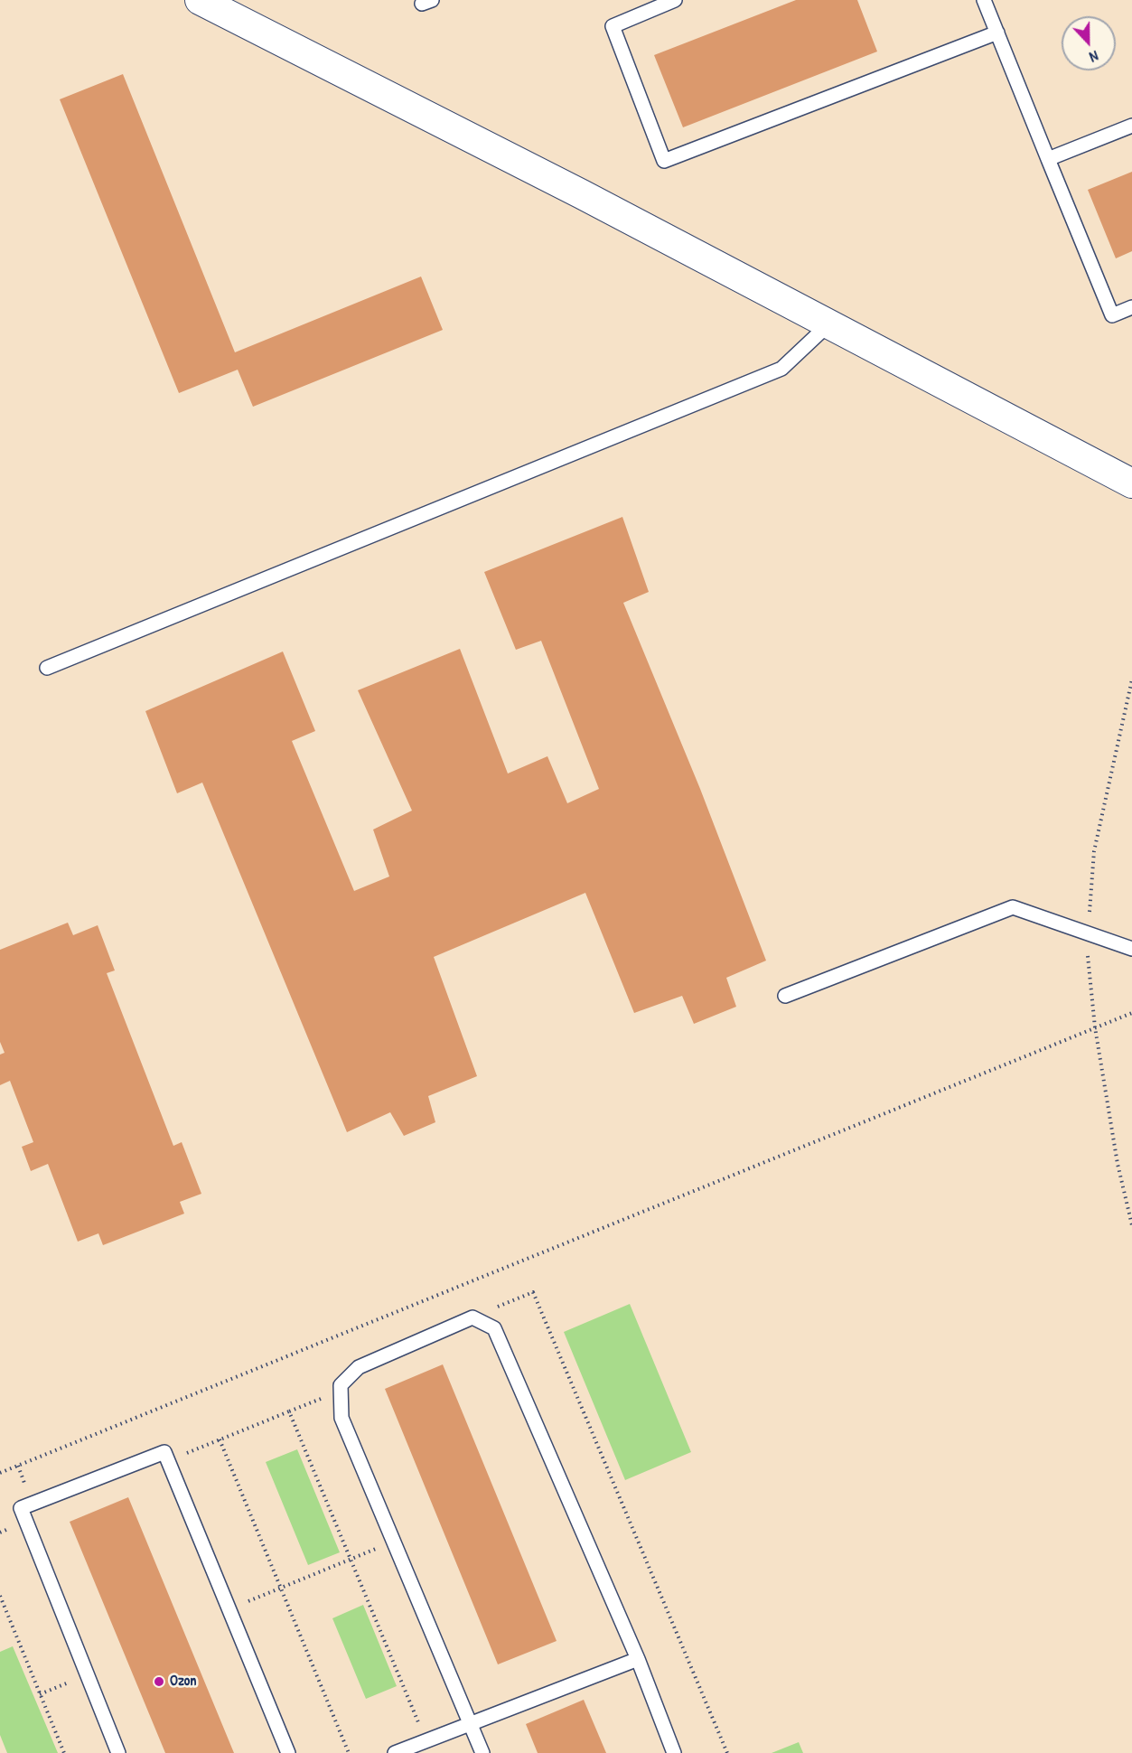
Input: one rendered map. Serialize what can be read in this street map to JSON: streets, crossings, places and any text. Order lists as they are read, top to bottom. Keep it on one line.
{"places":["Ozon"],"north":"bottom"}
